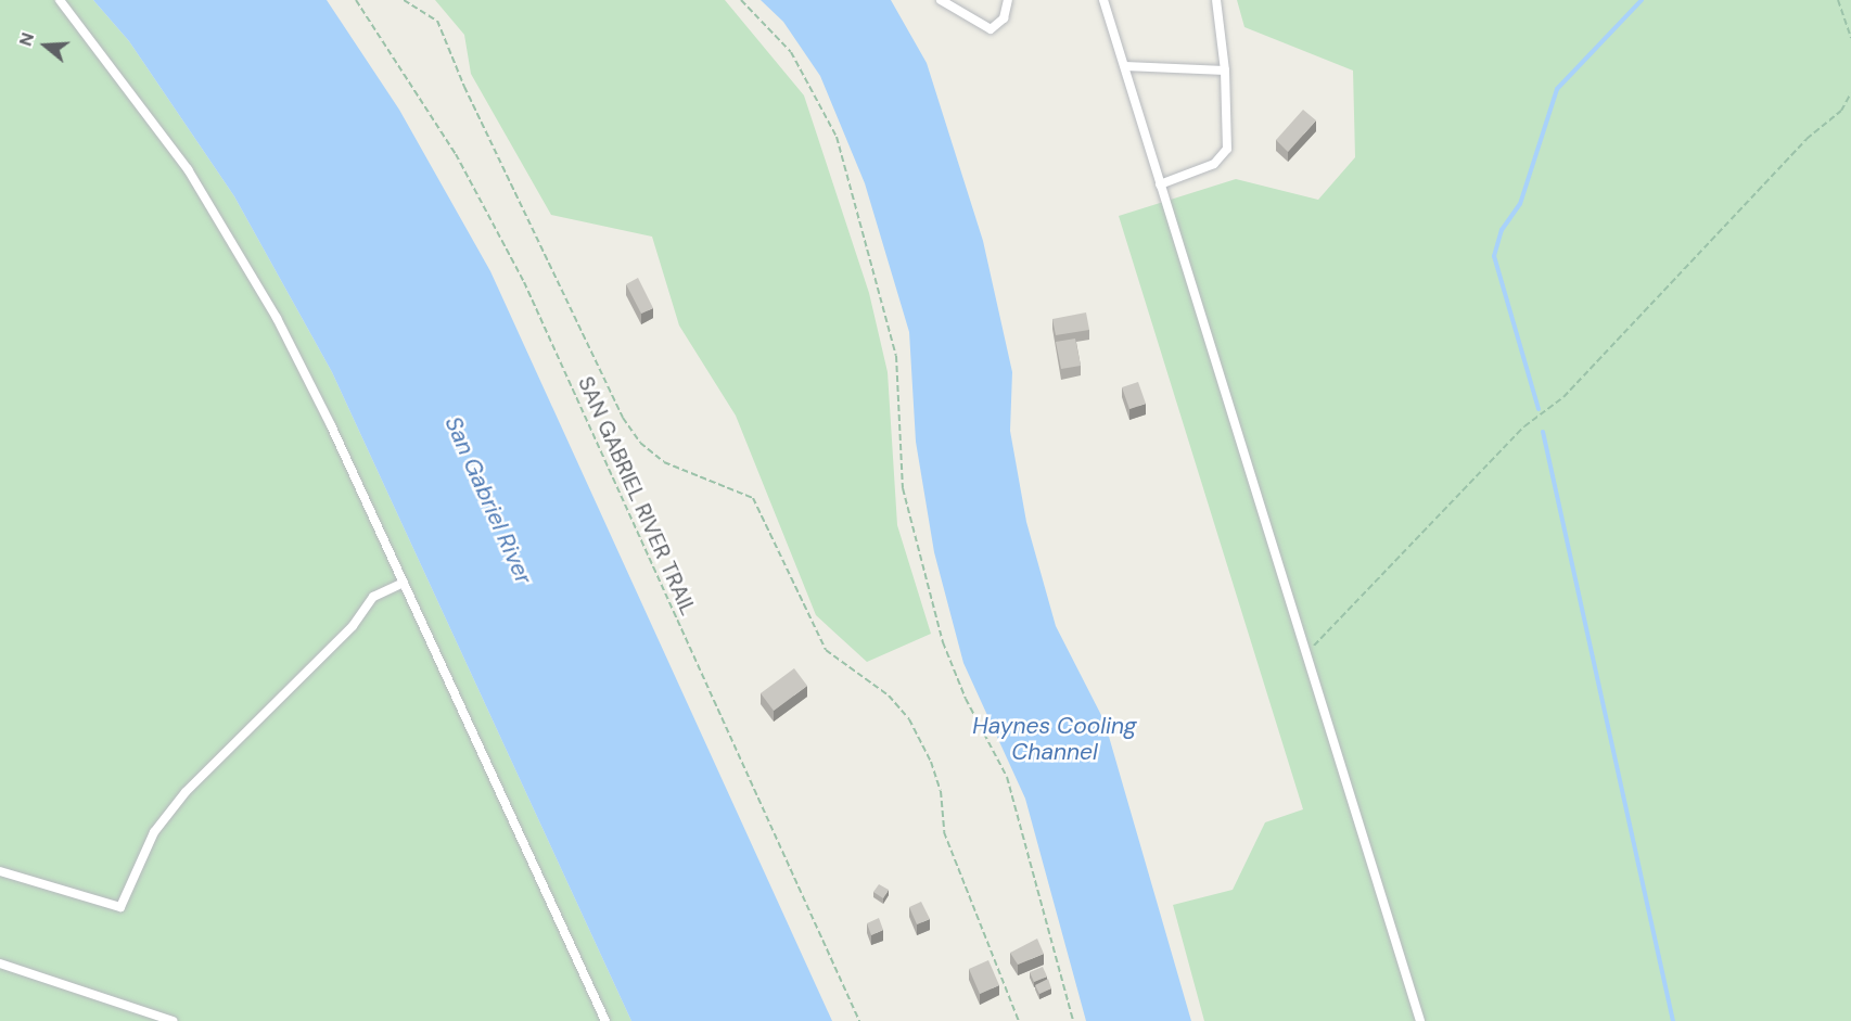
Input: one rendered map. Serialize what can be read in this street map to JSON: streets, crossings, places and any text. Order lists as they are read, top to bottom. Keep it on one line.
{"streets":{"path":["SAN GABRIEL RIVER TRAIL"]},"water":["San Gabriel River","Haynes Cooling Channel"],"north":"left"}
